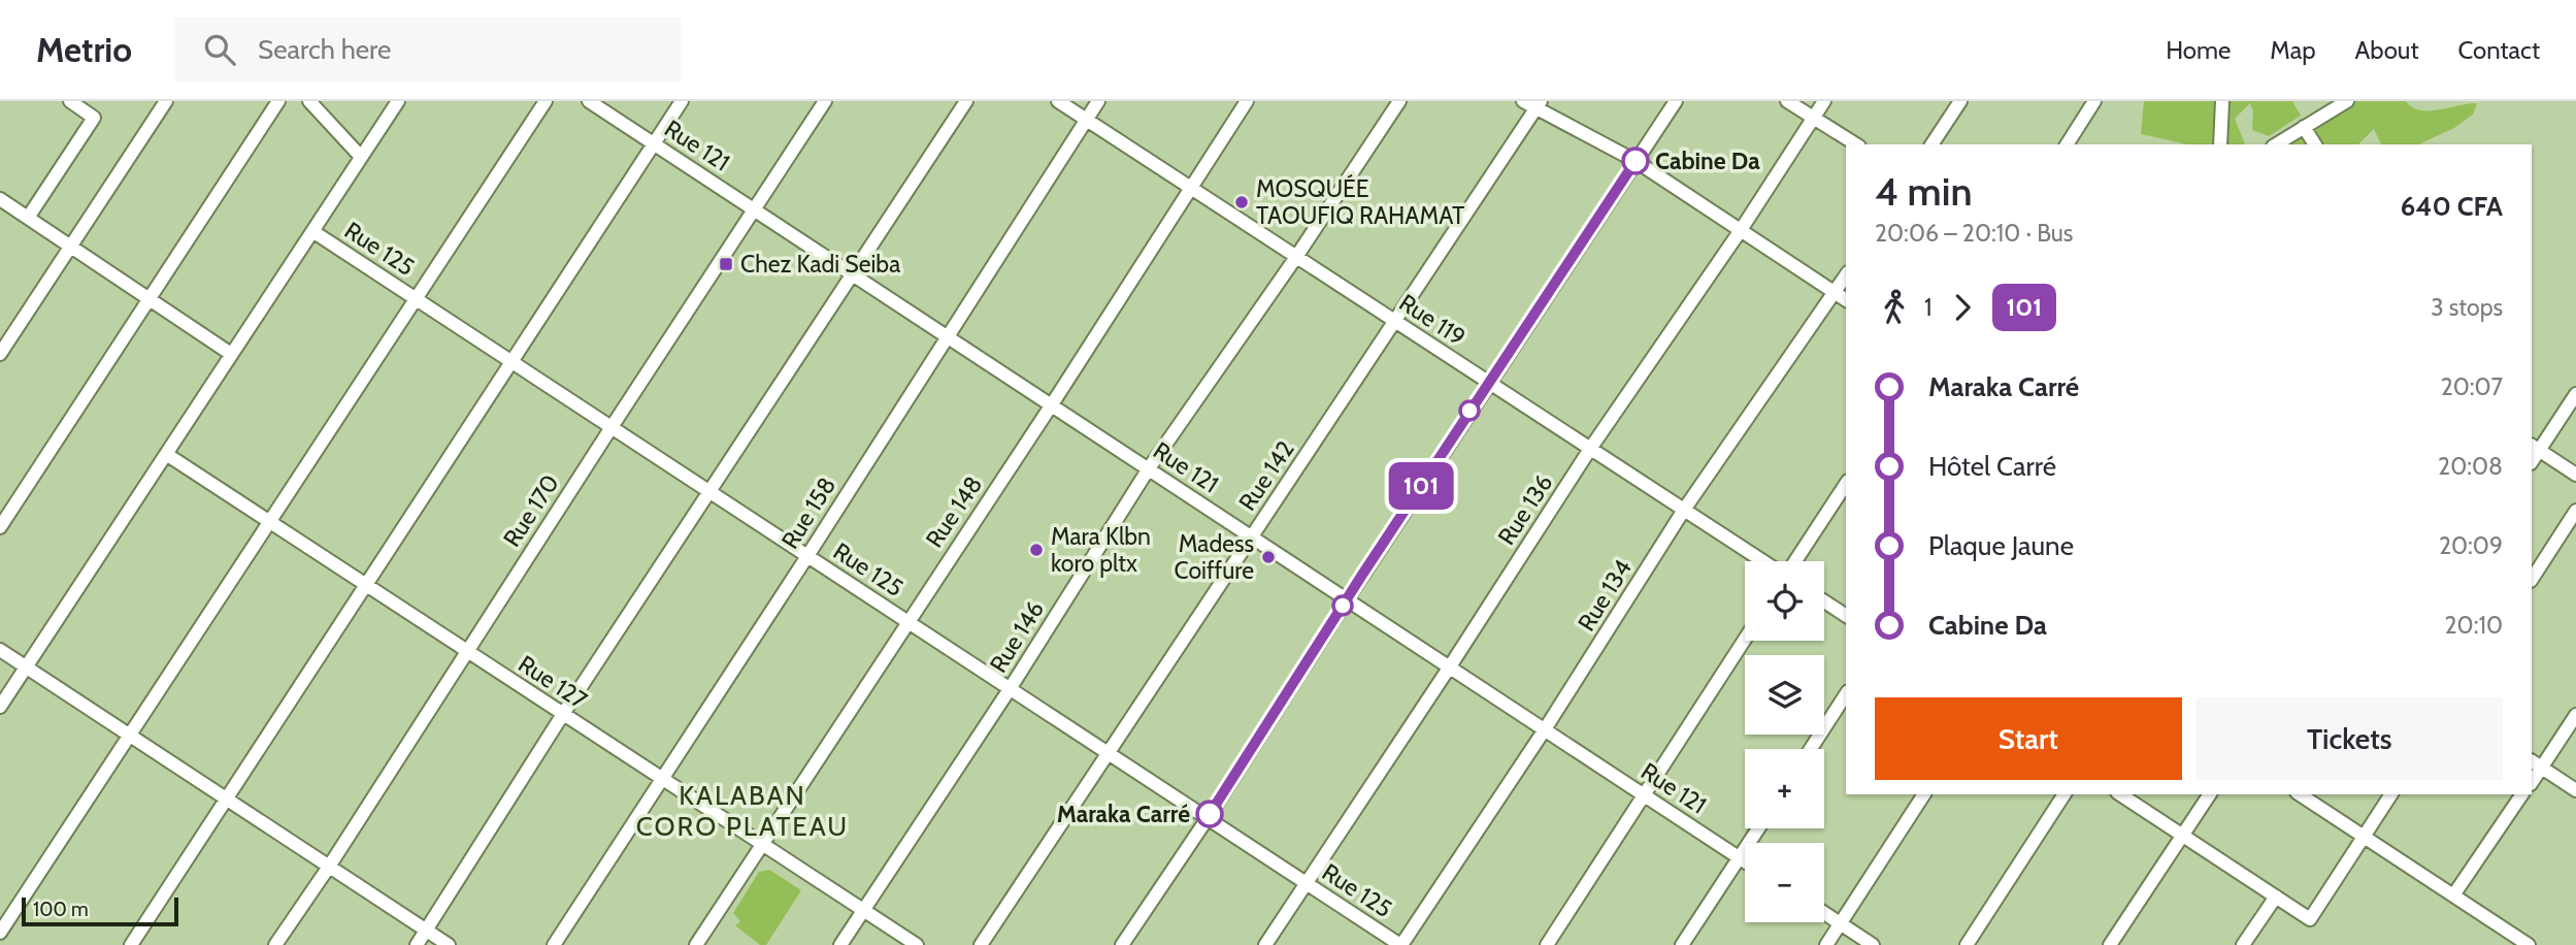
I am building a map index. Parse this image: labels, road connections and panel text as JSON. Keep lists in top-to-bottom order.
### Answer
{
  "streets": {
    "street": [
      "Rue 121",
      "Rue 125",
      "Rue 119",
      "Rue 142",
      "Rue 136",
      "Rue 170",
      "Rue 148",
      "Rue 158",
      "Rue 134",
      "Rue 146",
      "Rue 127"
    ]
  },
  "crossings": [
    ["Rue 121", "Rue 142"],
    ["Rue 121", "Rue 136"],
    ["Rue 121", "Rue 170"],
    ["Rue 121", "Rue 148"],
    ["Rue 121", "Rue 158"],
    ["Rue 121", "Rue 134"],
    ["Rue 121", "Rue 146"],
    ["Rue 125", "Rue 142"],
    ["Rue 125", "Rue 136"],
    ["Rue 125", "Rue 170"],
    ["Rue 125", "Rue 148"],
    ["Rue 125", "Rue 158"],
    ["Rue 125", "Rue 134"],
    ["Rue 125", "Rue 146"],
    ["Rue 119", "Rue 142"],
    ["Rue 119", "Rue 136"],
    ["Rue 119", "Rue 148"],
    ["Rue 119", "Rue 158"],
    ["Rue 119", "Rue 134"],
    ["Rue 119", "Rue 146"],
    ["Rue 170", "Rue 127"],
    ["Rue 148", "Rue 127"],
    ["Rue 158", "Rue 127"],
    ["Rue 146", "Rue 127"]
  ],
  "districts": ["KALABAN CORO PLATEAU"],
  "places": {
    "other": [
      "Cabine Da",
      "MOSQUÉE TAOUFIQ RAHAMAT",
      "Mara Klbn koro pltx",
      "Madess Coiffure",
      "Maraka Carré"
    ],
    "transit": ["Chez Kadi Seiba"]
  },
  "lines": ["bus line 101"],
  "scale_bar": "100 m",
  "page": {
    "header": "Metrio",
    "search": "Search here",
    "nav": [
      "Home",
      "Map",
      "About",
      "Contact"
    ],
    "on_map": "101",
    "heading": ["4 min", "20:06 – 20:10 · Bus", "640 CFA"],
    "legs": ["1", "101", "3 stops"],
    "list": [
      {
        "name": "Maraka Carré",
        "value": "20:07"
      },
      {
        "name": "Hôtel Carré",
        "value": "20:08"
      },
      {
        "name": "Plaque Jaune",
        "value": "20:09"
      },
      {
        "name": "Cabine Da",
        "value": "20:10"
      }
    ],
    "map_buttons": ["+", "−"],
    "buttons": ["Start", "Tickets"],
    "scale": "100 m"
  }
}
